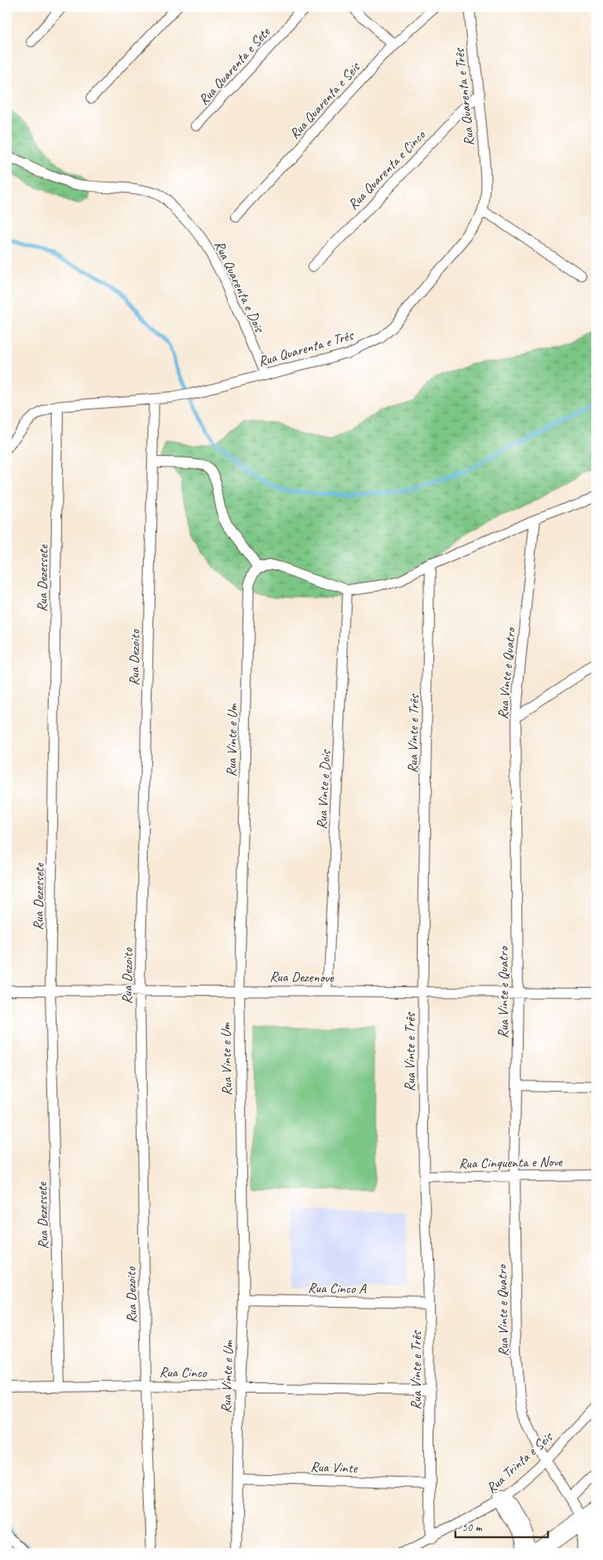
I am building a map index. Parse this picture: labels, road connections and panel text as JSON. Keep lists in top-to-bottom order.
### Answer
{
  "streets": {
    "street": [
      "Rua Quarenta e Sete",
      "Rua Quarenta e Três",
      "Rua Quarenta e Seis",
      "Rua Quarenta e Cinco",
      "Rua Quarenta e Dois",
      "Rua Dezessete",
      "Rua Dezoito",
      "Rua Vinte e Quatro",
      "Rua Vinte e Três",
      "Rua Vinte e Um",
      "Rua Vinte e Dois",
      "Rua Dezenove",
      "Rua Cinquenta e Nove",
      "Rua Cinco A",
      "Rua Cinco",
      "Rua Trinta e Seis",
      "Rua Vinte"
    ]
  },
  "crossings": [
    ["Rua Quarenta e Três", "Rua Quarenta e Cinco"],
    ["Rua Quarenta e Três", "Rua Quarenta e Dois"],
    ["Rua Quarenta e Três", "Rua Dezessete"],
    ["Rua Quarenta e Três", "Rua Dezoito"],
    ["Rua Dezessete", "Rua Dezenove"],
    ["Rua Dezessete", "Rua Cinco"],
    ["Rua Dezoito", "Rua Dezenove"],
    ["Rua Dezoito", "Rua Cinco"],
    ["Rua Vinte e Quatro", "Rua Dezenove"],
    ["Rua Vinte e Quatro", "Rua Cinquenta e Nove"],
    ["Rua Vinte e Quatro", "Rua Trinta e Seis"],
    ["Rua Vinte e Três", "Rua Dezenove"],
    ["Rua Vinte e Três", "Rua Cinquenta e Nove"],
    ["Rua Vinte e Três", "Rua Cinco A"],
    ["Rua Vinte e Três", "Rua Cinco"],
    ["Rua Vinte e Três", "Rua Trinta e Seis"],
    ["Rua Vinte e Três", "Rua Vinte"],
    ["Rua Vinte e Um", "Rua Dezenove"],
    ["Rua Vinte e Um", "Rua Cinco A"],
    ["Rua Vinte e Um", "Rua Cinco"],
    ["Rua Vinte e Um", "Rua Vinte"],
    ["Rua Vinte e Dois", "Rua Dezenove"]
  ],
  "scale_bar": "50 m"
}
